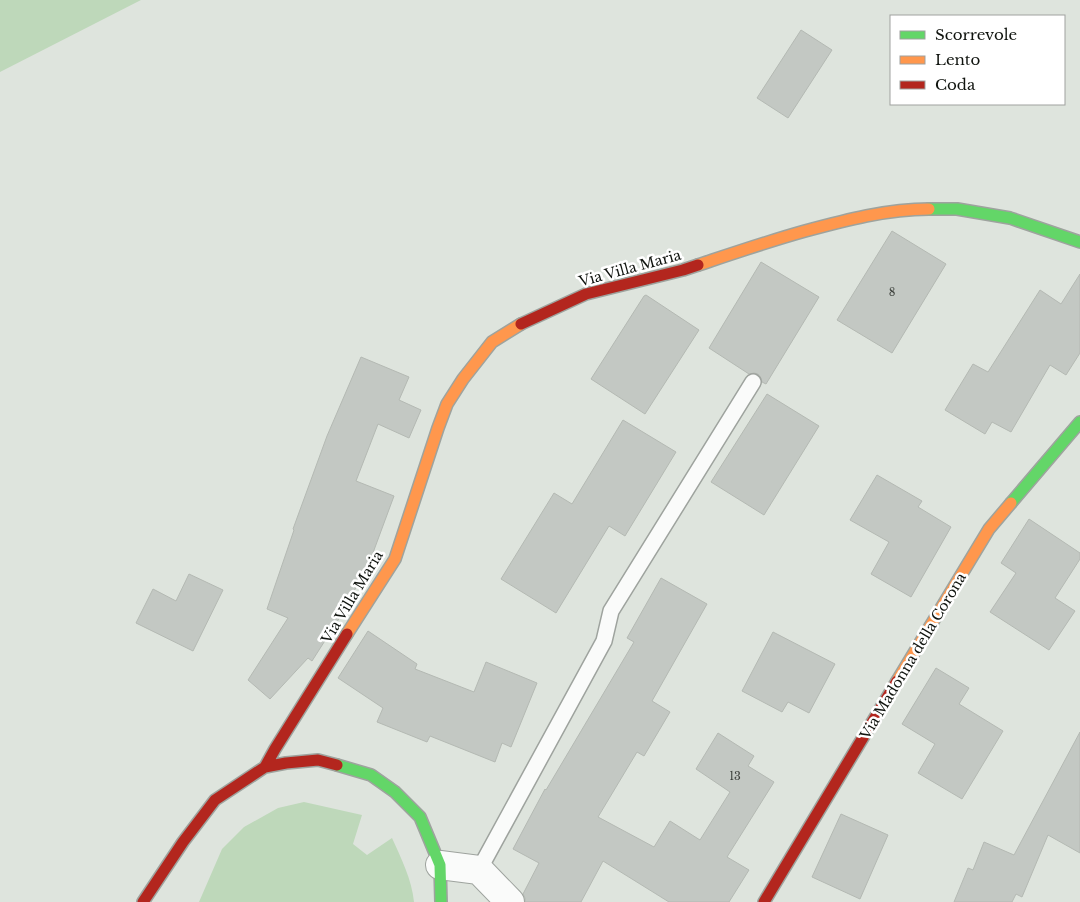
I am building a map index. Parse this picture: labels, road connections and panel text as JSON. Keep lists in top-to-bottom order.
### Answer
{
  "streets": {
    "street": ["Via Villa Maria", "Via Madonna della Corona"]
  },
  "house_numbers": ["8", "13"],
  "legend": ["Scorrevole", "Lento", "Coda"]
}
